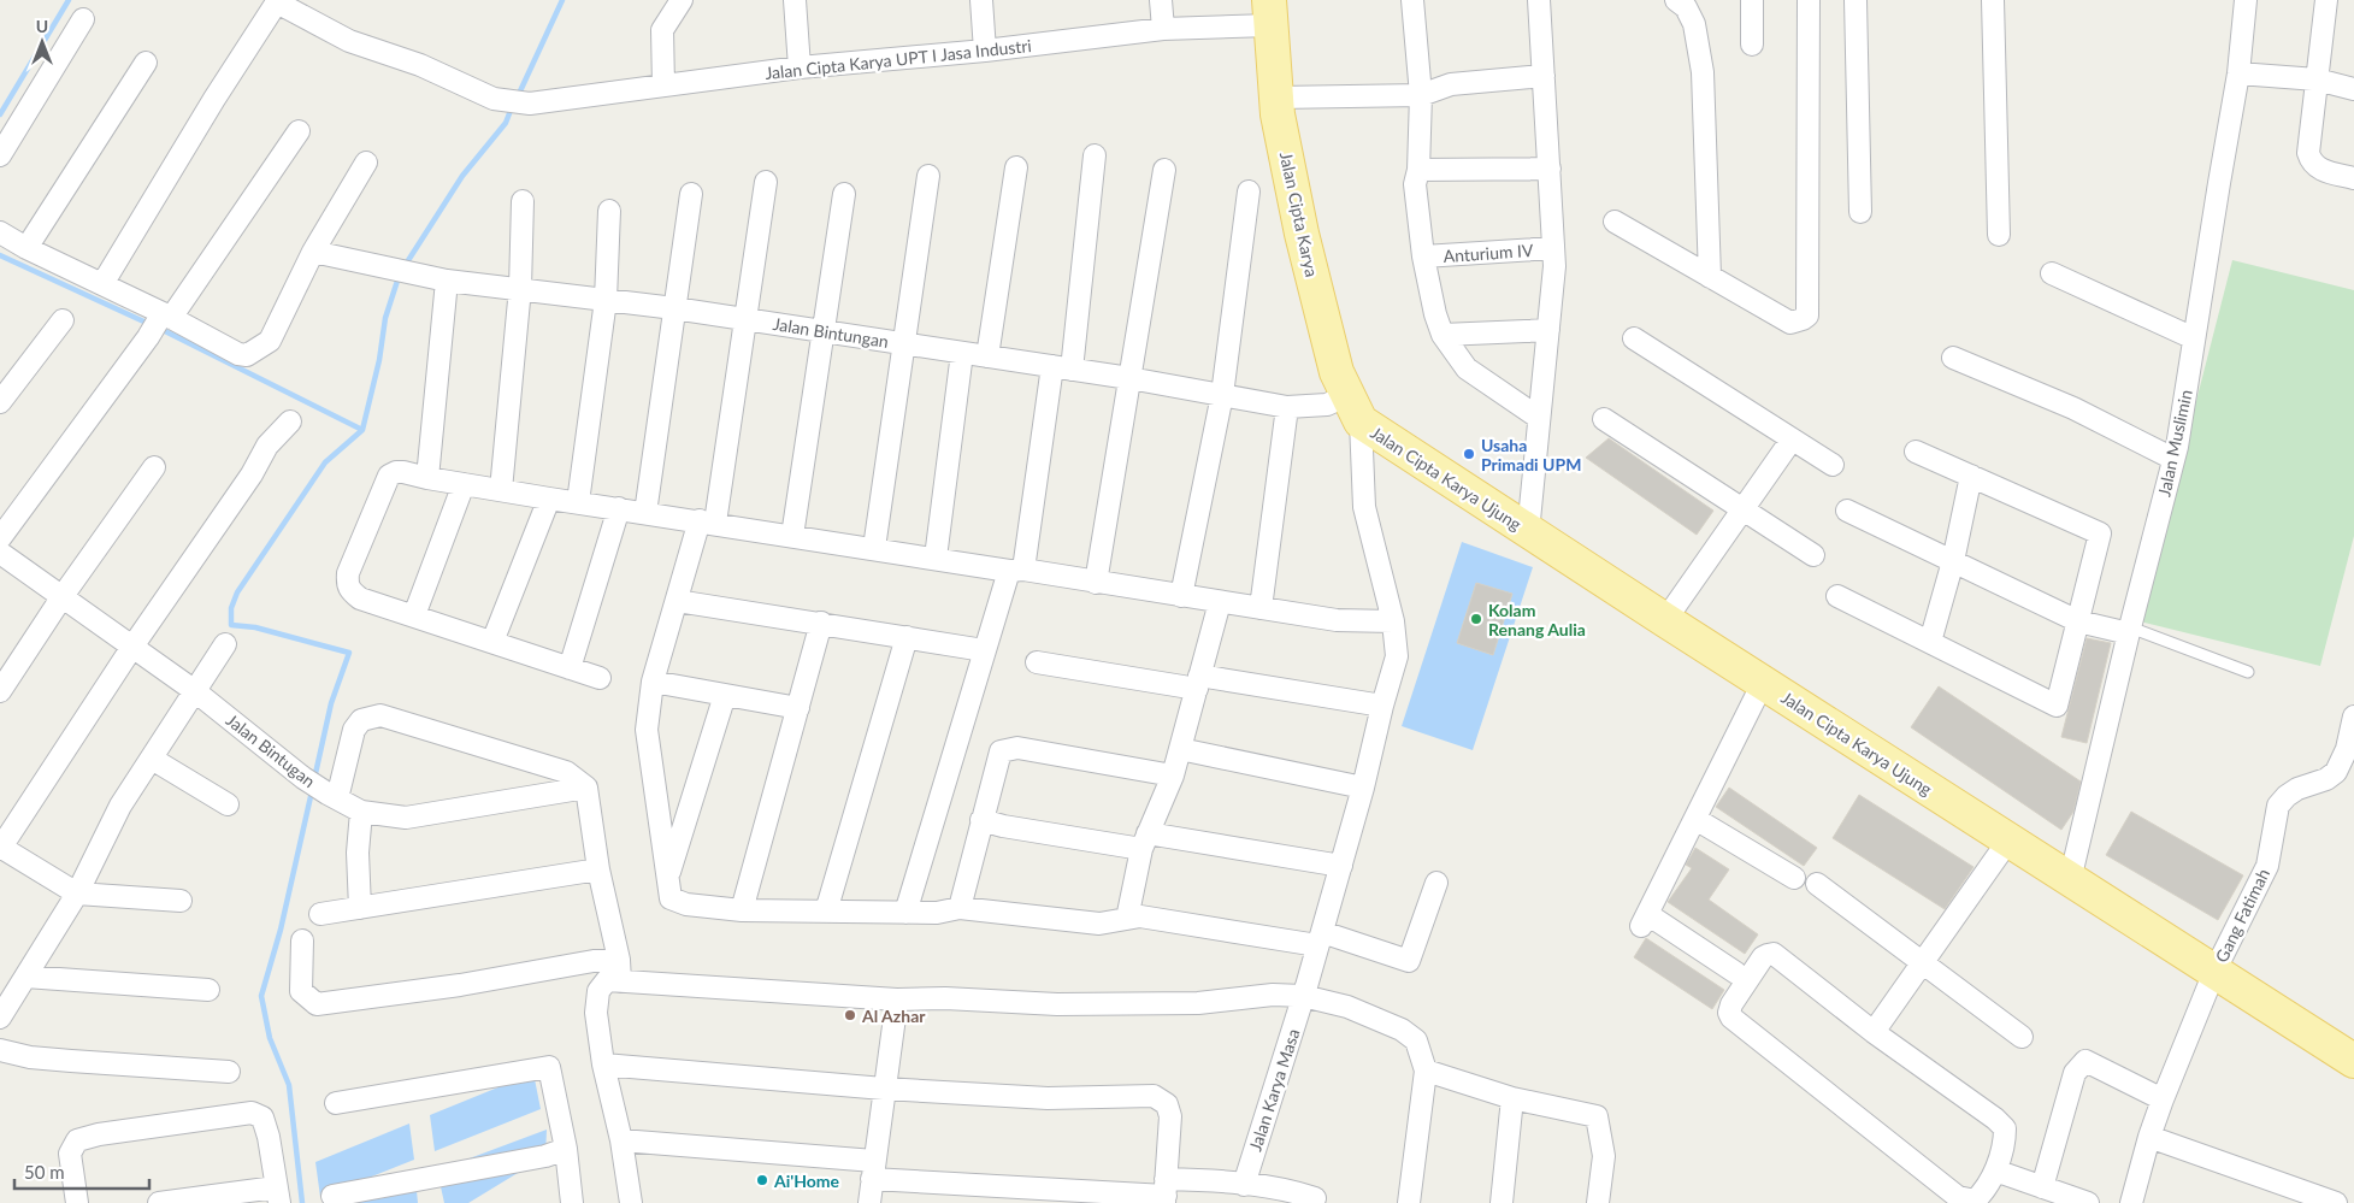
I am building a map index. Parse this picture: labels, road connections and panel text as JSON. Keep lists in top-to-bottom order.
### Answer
{
  "streets": {
    "main road": ["Jalan Cipta Karya", "Jalan Cipta Karya Ujung"],
    "street": [
      "Jalan Cipta Karya UPT I Jasa Industri",
      "Anturium IV",
      "Jalan Bintungan",
      "Jalan Muslimin",
      "Jalan Bintugan",
      "Gang Fatimah",
      "Jalan Karya Masa"
    ]
  },
  "crossings": [
    ["Jalan Cipta Karya UPT I Jasa Industri", "Jalan Cipta Karya"],
    ["Jalan Cipta Karya", "Jalan Bintungan"],
    ["Jalan Cipta Karya", "Jalan Cipta Karya Ujung"],
    ["Jalan Cipta Karya", "Jalan Karya Masa"],
    ["Jalan Bintungan", "Jalan Cipta Karya Ujung"],
    ["Jalan Bintungan", "Jalan Karya Masa"],
    ["Jalan Muslimin", "Jalan Cipta Karya Ujung"],
    ["Jalan Cipta Karya Ujung", "Gang Fatimah"],
    ["Jalan Cipta Karya Ujung", "Jalan Karya Masa"]
  ],
  "places": [
    "Usaha Primadi UPM",
    "Kolam Renang Aulia",
    "Al Azhar",
    "Ai'Home"
  ],
  "scale_bar": "50 m",
  "north": "top"
}
